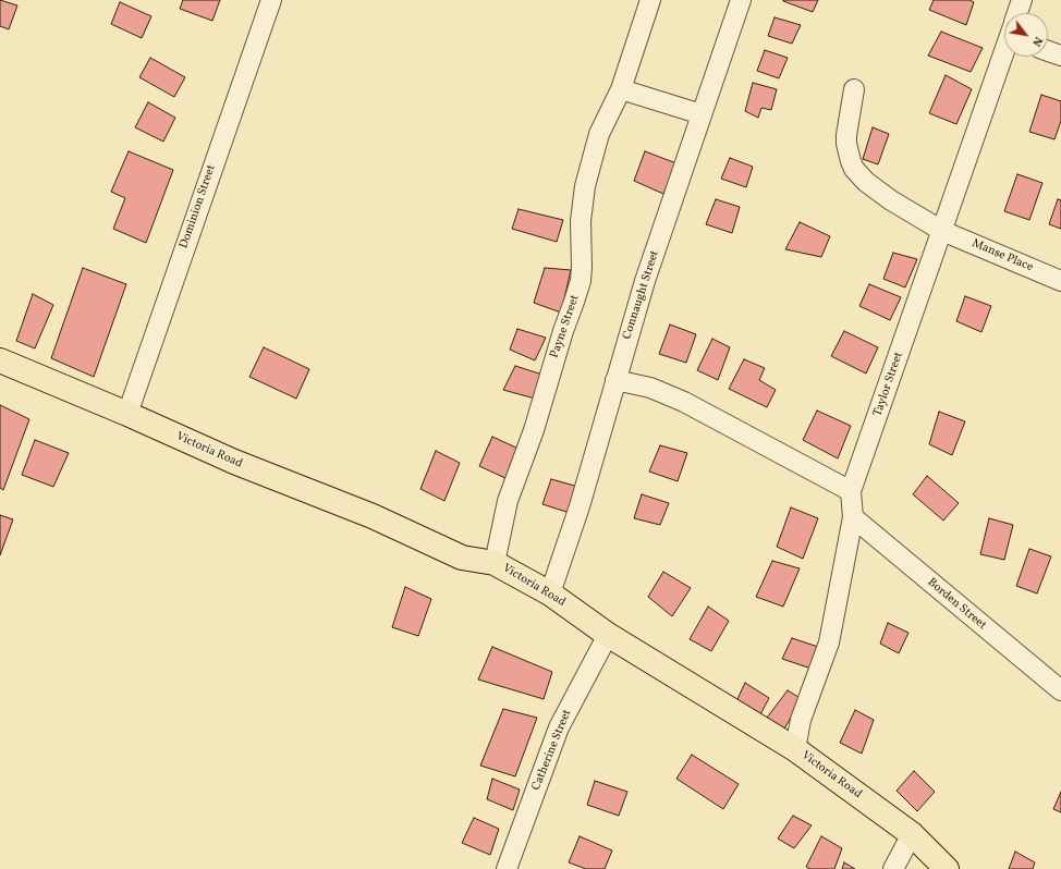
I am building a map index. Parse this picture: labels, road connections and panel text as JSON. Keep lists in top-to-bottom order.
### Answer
{
  "streets": {
    "main road": ["Victoria Road"],
    "street": [
      "Dominion Street",
      "Manse Place",
      "Connaught Street",
      "Payne Street",
      "Taylor Street",
      "Borden Street",
      "Catherine Street"
    ]
  },
  "crossings": [
    ["Dominion Street", "Victoria Road"],
    ["Manse Place", "Taylor Street"],
    ["Connaught Street", "Victoria Road"],
    ["Payne Street", "Victoria Road"],
    ["Taylor Street", "Victoria Road"],
    ["Taylor Street", "Borden Street"],
    ["Victoria Road", "Catherine Street"]
  ],
  "north": "bottom right"
}
